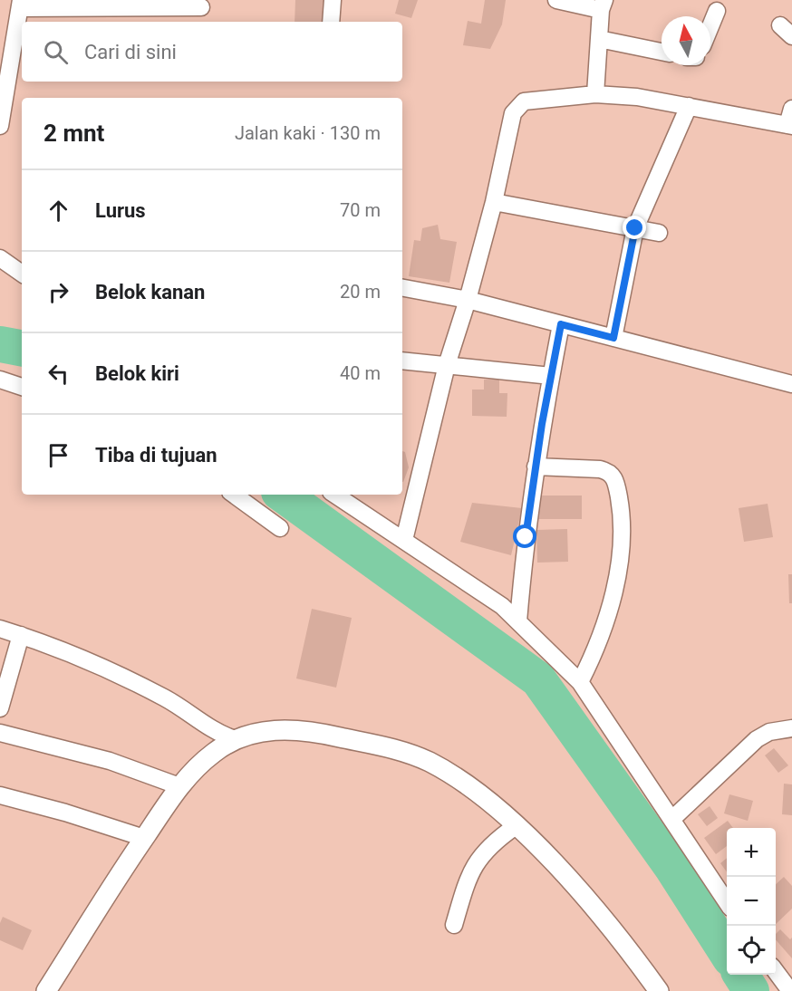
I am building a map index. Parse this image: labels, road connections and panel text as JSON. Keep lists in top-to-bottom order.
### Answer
{
  "north": "top",
  "page": {
    "search": "Cari di sini",
    "heading": ["2 mnt", "Jalan kaki · 130 m"],
    "list": [
      ["Lurus", "70 m"],
      ["Belok kanan", "20 m"],
      ["Belok kiri", "40 m"],
      "Tiba di tujuan"
    ],
    "map_buttons": ["+", "−"]
  }
}
